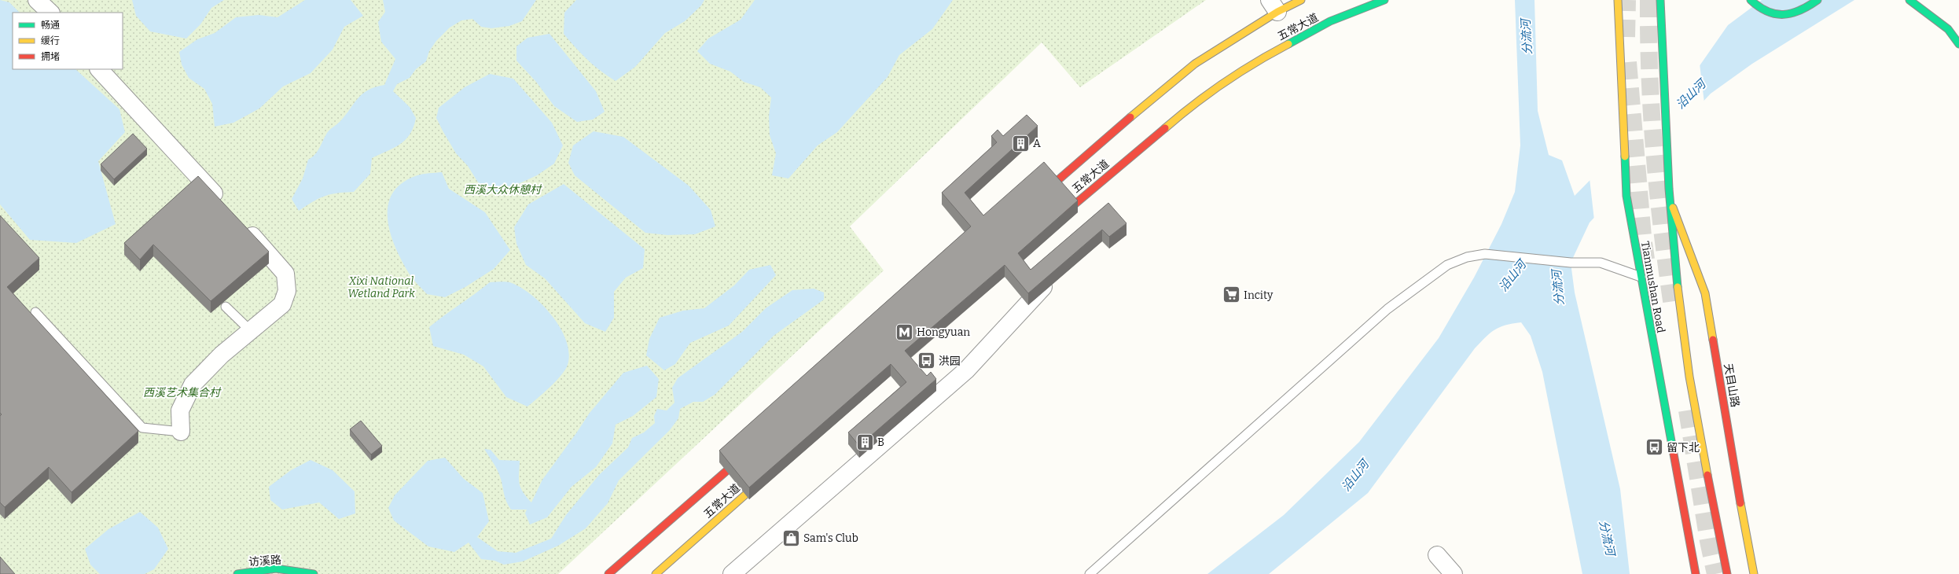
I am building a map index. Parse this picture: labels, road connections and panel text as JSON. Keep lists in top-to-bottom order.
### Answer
{
  "streets": {
    "main road": [
      "五常大道",
      "Tianmushan Road",
      "天目山路",
      "访溪路"
    ]
  },
  "crossings": [
    ["Tianmushan Road", "天目山路"]
  ],
  "water": ["分流河", "沿山河"],
  "parks": ["西溪大众休憩村", "Xixi National Wetland Park", "西溪艺术集合村"],
  "places": {
    "building": ["A", "B"],
    "supermarket": ["Incity"],
    "metro station": ["Hongyuan"],
    "bus stop": ["洪园", "留下北"],
    "shop": ["Sam's Club"]
  },
  "legend": ["畅通", "缓行", "拥堵"]
}
